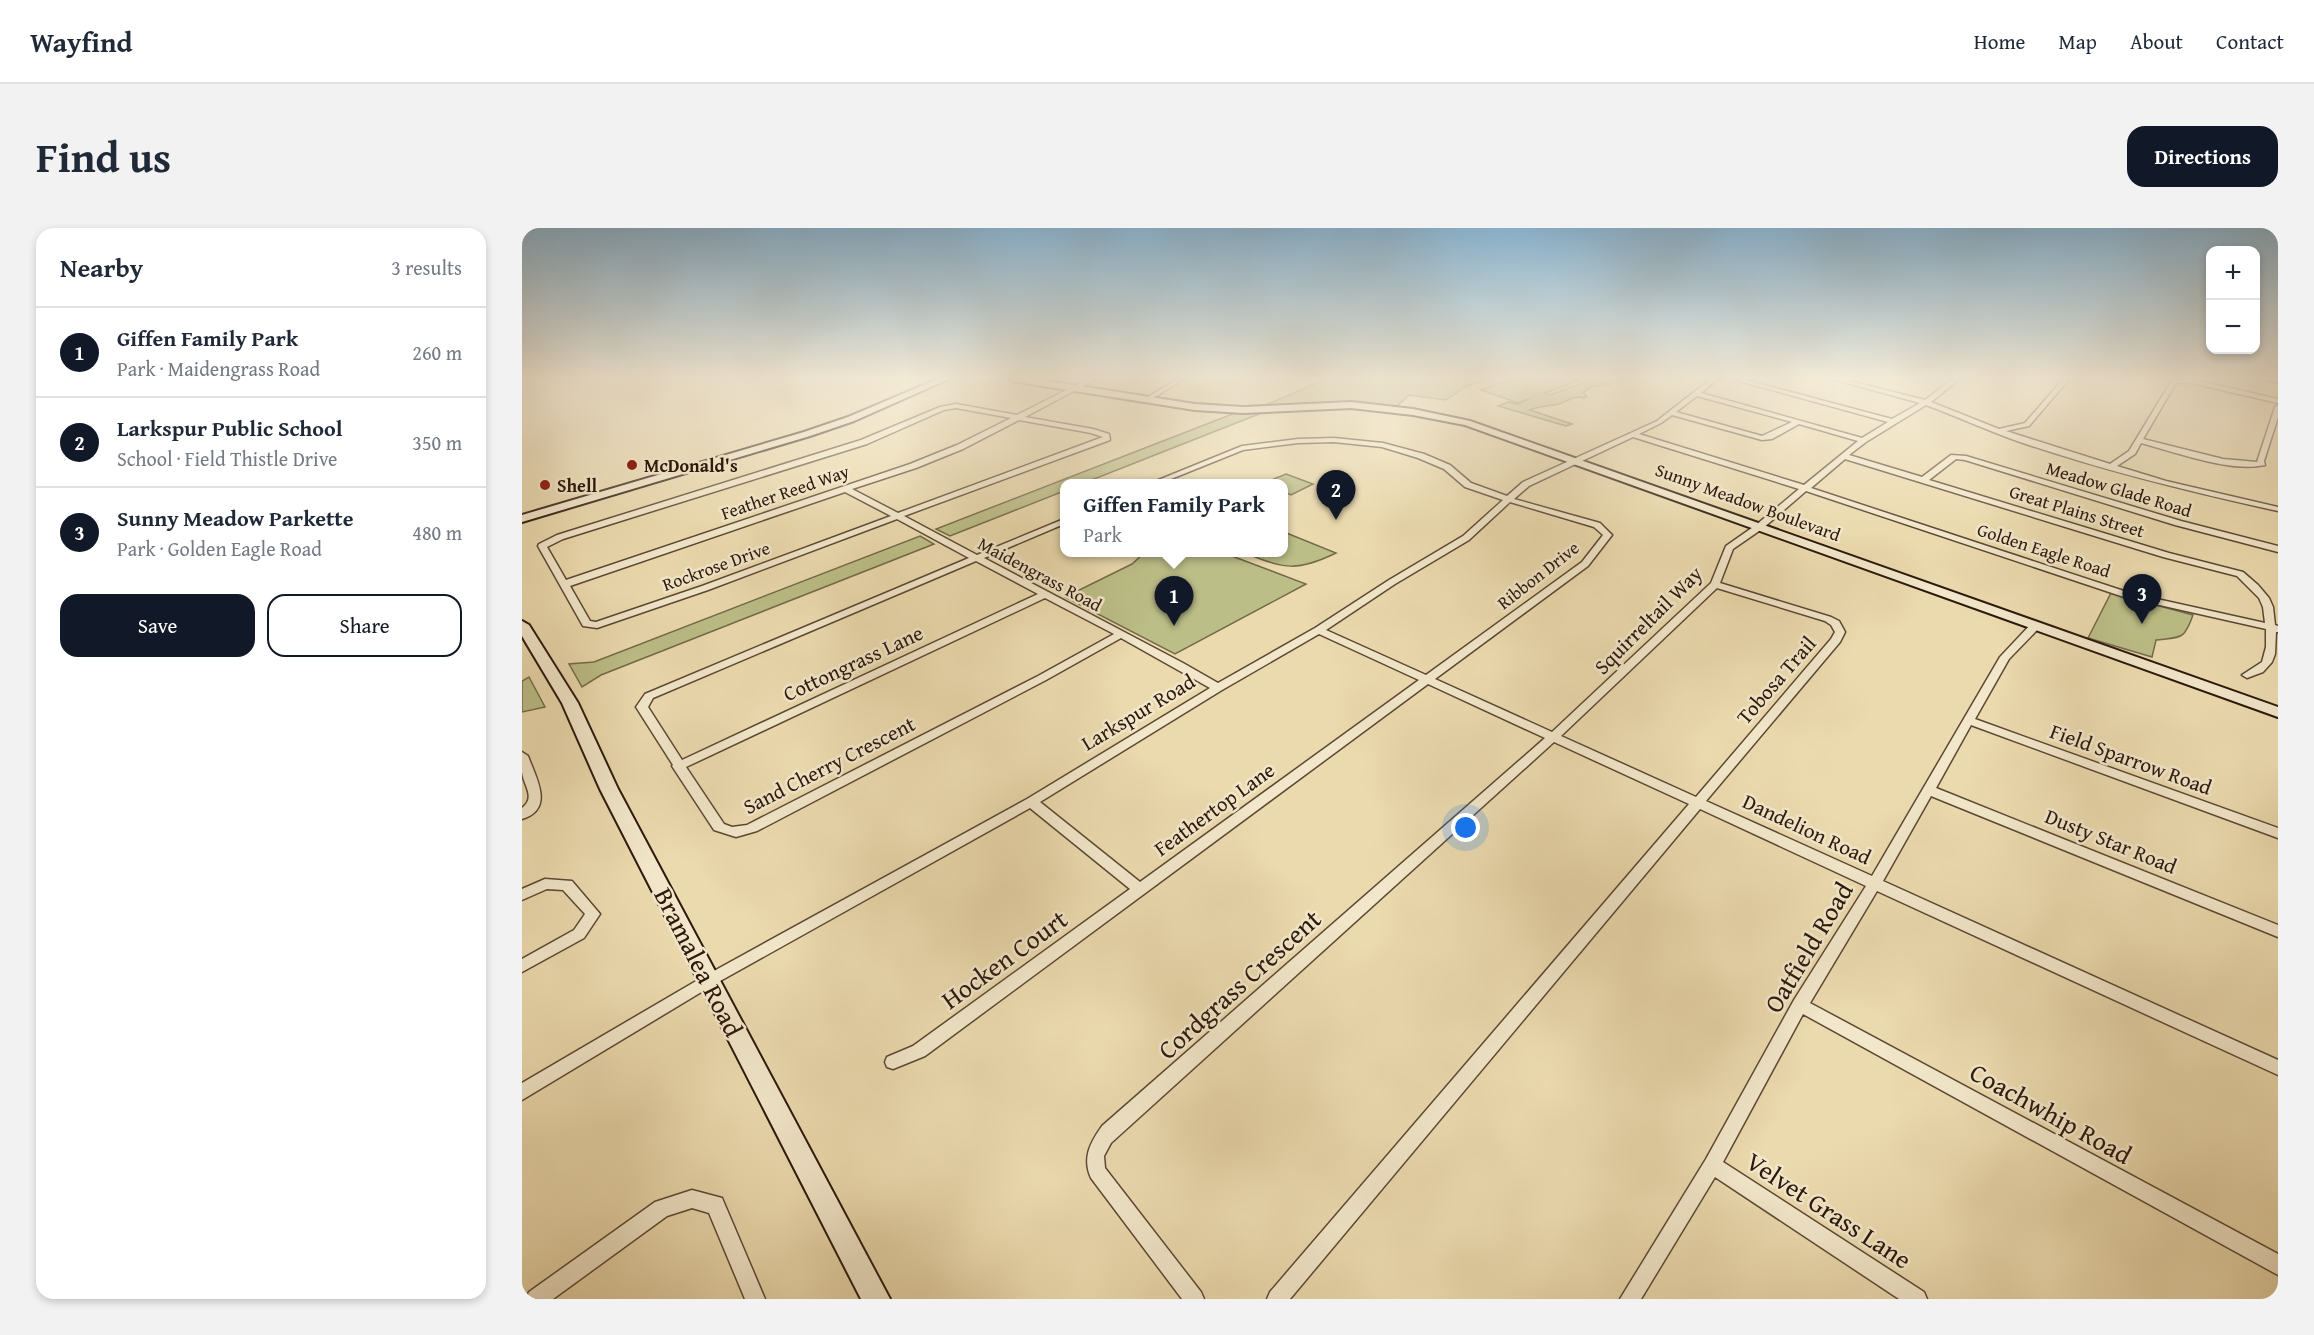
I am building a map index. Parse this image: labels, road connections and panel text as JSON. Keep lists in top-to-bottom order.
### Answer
{
  "streets": {
    "main road": ["Sunny Meadow Boulevard", "Bramalea Road"],
    "street": [
      "Meadow Glade Road",
      "Feather Reed Way",
      "Great Plains Street",
      "Golden Eagle Road",
      "Rockrose Drive",
      "Maidengrass Road",
      "Ribbon Drive",
      "Squirreltail Way",
      "Cottongrass Lane",
      "Tobosa Trail",
      "Larkspur Road",
      "Field Sparrow Road",
      "Sand Cherry Crescent",
      "Feathertop Lane",
      "Dandelion Road",
      "Dusty Star Road",
      "Oatfield Road",
      "Hocken Court",
      "Cordgrass Crescent",
      "Coachwhip Road",
      "Velvet Grass Lane"
    ]
  },
  "crossings": [
    ["Meadow Glade Road", "Great Plains Street"],
    ["Feather Reed Way", "Rockrose Drive"],
    ["Feather Reed Way", "Maidengrass Road"],
    ["Sunny Meadow Boulevard", "Squirreltail Way"],
    ["Sunny Meadow Boulevard", "Larkspur Road"],
    ["Sunny Meadow Boulevard", "Oatfield Road"],
    ["Great Plains Street", "Golden Eagle Road"],
    ["Great Plains Street", "Squirreltail Way"],
    ["Golden Eagle Road", "Squirreltail Way"],
    ["Golden Eagle Road", "Larkspur Road"],
    ["Rockrose Drive", "Maidengrass Road"],
    ["Maidengrass Road", "Cottongrass Lane"],
    ["Maidengrass Road", "Larkspur Road"],
    ["Maidengrass Road", "Sand Cherry Crescent"],
    ["Ribbon Drive", "Larkspur Road"],
    ["Ribbon Drive", "Feathertop Lane"],
    ["Ribbon Drive", "Dandelion Road"],
    ["Squirreltail Way", "Tobosa Trail"],
    ["Squirreltail Way", "Dandelion Road"],
    ["Squirreltail Way", "Cordgrass Crescent"],
    ["Cottongrass Lane", "Sand Cherry Crescent"],
    ["Tobosa Trail", "Dandelion Road"],
    ["Larkspur Road", "Dandelion Road"],
    ["Larkspur Road", "Bramalea Road"],
    ["Field Sparrow Road", "Oatfield Road"],
    ["Feathertop Lane", "Dandelion Road"],
    ["Feathertop Lane", "Hocken Court"],
    ["Dandelion Road", "Oatfield Road"],
    ["Dandelion Road", "Cordgrass Crescent"],
    ["Dusty Star Road", "Oatfield Road"],
    ["Oatfield Road", "Coachwhip Road"],
    ["Oatfield Road", "Velvet Grass Lane"]
  ],
  "places": ["McDonald's", "Shell"],
  "page": {
    "header": "Wayfind",
    "nav": [
      "Home",
      "Map",
      "About",
      "Contact"
    ],
    "title": "Find us",
    "buttons": [
      "Directions",
      ["Save", "Share"]
    ],
    "heading": ["Nearby", "3 results"],
    "map_buttons": ["+", "−"],
    "list": [
      {
        "mark": "1",
        "name": "Giffen Family Park",
        "note": "Park · Maidengrass Road",
        "value": "260 m"
      },
      {
        "mark": "2",
        "name": "Larkspur Public School",
        "note": "School · Field Thistle Drive",
        "value": "350 m"
      },
      {
        "mark": "3",
        "name": "Sunny Meadow Parkette",
        "note": "Park · Golden Eagle Road",
        "value": "480 m"
      }
    ],
    "pins": ["2", "3", "1"],
    "popup": ["Giffen Family Park", "Park"]
  }
}
